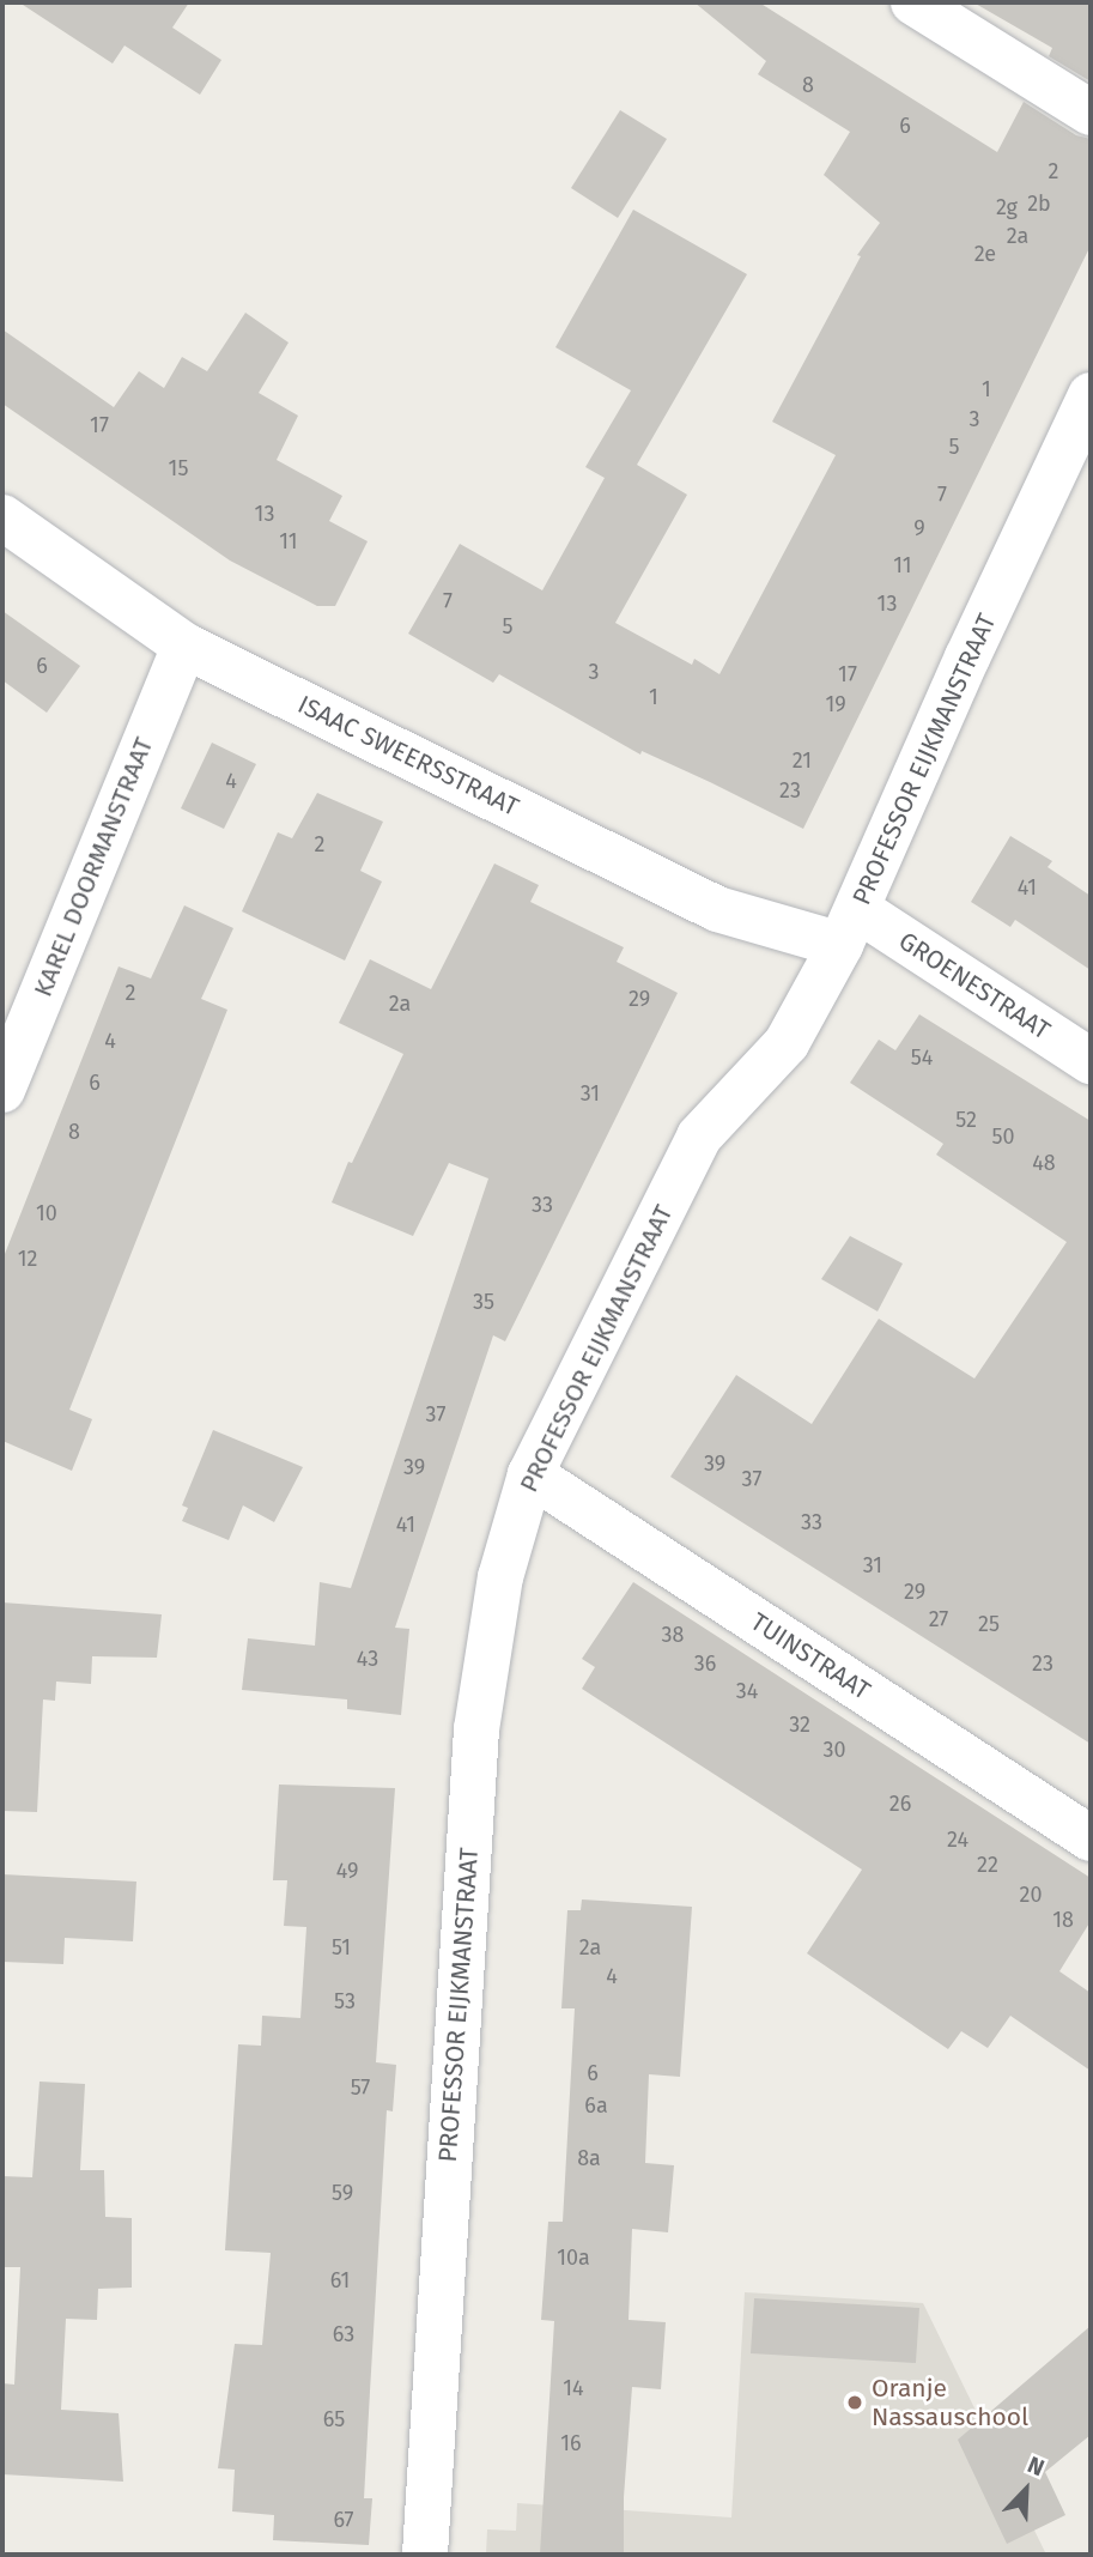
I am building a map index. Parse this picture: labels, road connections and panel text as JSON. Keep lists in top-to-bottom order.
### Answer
{
  "streets": {
    "street": [
      "ISAAC SWEERSSTRAAT",
      "PROFESSOR EIJKMANSTRAAT",
      "KAREL DOORMANSTRAAT",
      "GROENESTRAAT",
      "TUINSTRAAT"
    ]
  },
  "crossings": [
    ["ISAAC SWEERSSTRAAT", "PROFESSOR EIJKMANSTRAAT"],
    ["ISAAC SWEERSSTRAAT", "KAREL DOORMANSTRAAT"],
    ["ISAAC SWEERSSTRAAT", "GROENESTRAAT"],
    ["PROFESSOR EIJKMANSTRAAT", "GROENESTRAAT"],
    ["PROFESSOR EIJKMANSTRAAT", "TUINSTRAAT"]
  ],
  "places": ["Oranje Nassauschool"],
  "house_numbers": [
    "8",
    "6",
    "2",
    "2b",
    "2g",
    "2a",
    "2e",
    "1",
    "3",
    "17",
    "5",
    "15",
    "7",
    "13",
    "9",
    "11",
    "11",
    "7",
    "13",
    "5",
    "6",
    "3",
    "17",
    "1",
    "19",
    "21",
    "4",
    "23",
    "2",
    "41",
    "2",
    "29",
    "2a",
    "4",
    "54",
    "6",
    "31",
    "52",
    "8",
    "50",
    "48",
    "33",
    "10",
    "12",
    "35",
    "37",
    "39",
    "39",
    "37",
    "33",
    "41",
    "31",
    "29",
    "27",
    "25",
    "38",
    "43",
    "36",
    "23",
    "34",
    "32",
    "30",
    "26",
    "24",
    "22",
    "49",
    "20",
    "18",
    "51",
    "2a",
    "4",
    "53",
    "6",
    "57",
    "6a",
    "8a",
    "59",
    "10a",
    "61",
    "63",
    "14",
    "65",
    "16",
    "67"
  ],
  "north": "top right"
}
